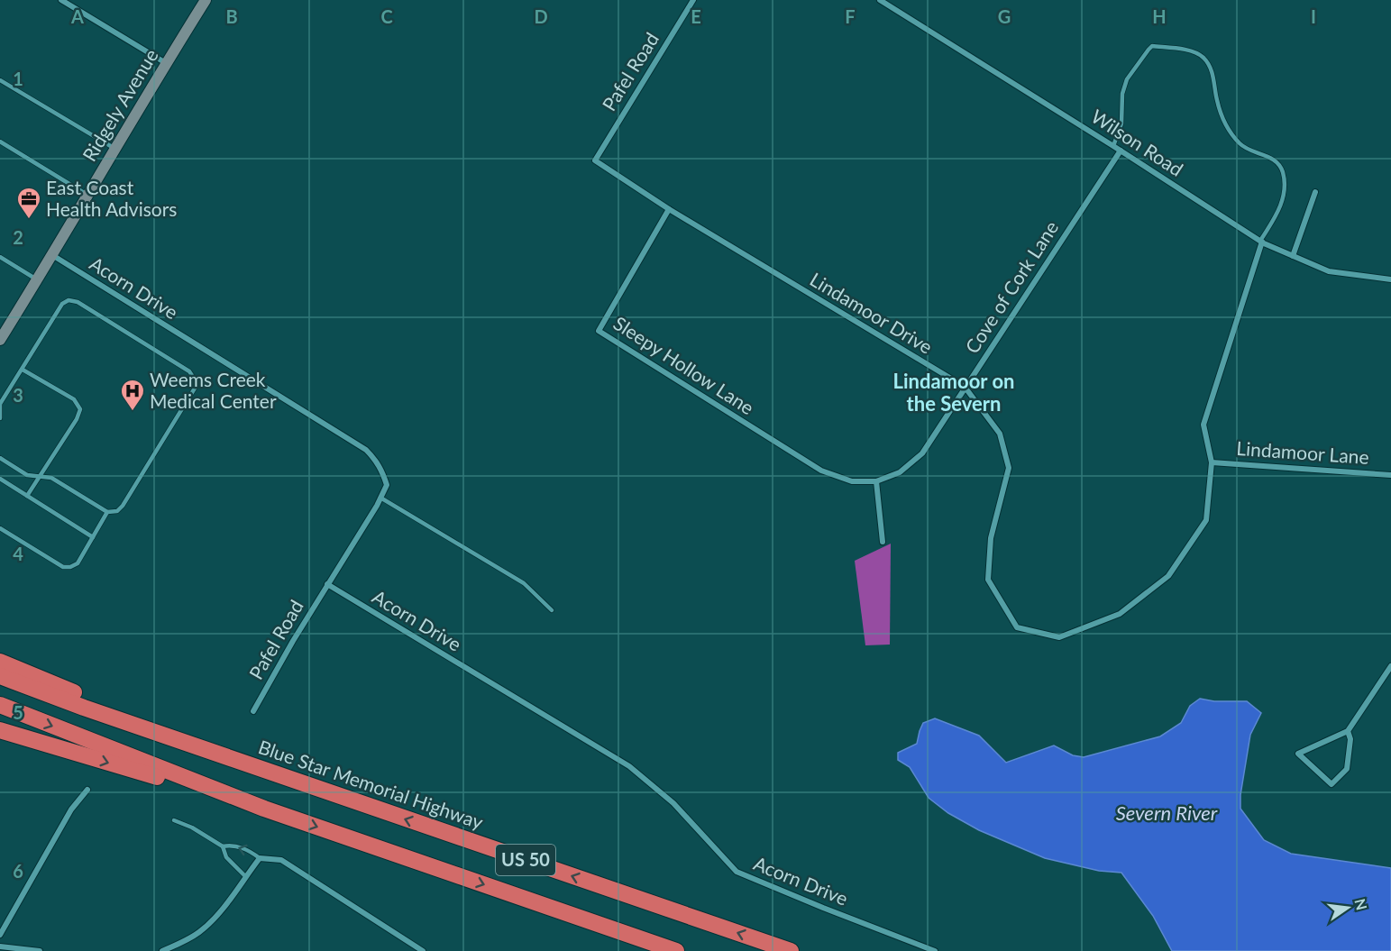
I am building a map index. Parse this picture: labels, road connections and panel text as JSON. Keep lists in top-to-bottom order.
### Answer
{
  "streets": {
    "highway": ["Blue Star Memorial Highway", "US 50"],
    "main road": ["Ridgely Avenue"],
    "street": [
      "Pafel Road",
      "Wilson Road",
      "Cove of Cork Lane",
      "Acorn Drive",
      "Lindamoor Drive",
      "Sleepy Hollow Lane",
      "Lindamoor Lane"
    ]
  },
  "crossings": [
    ["Pafel Road", "Acorn Drive"],
    ["Pafel Road", "Lindamoor Drive"],
    ["Ridgely Avenue", "Acorn Drive"],
    ["Wilson Road", "Cove of Cork Lane"],
    ["Wilson Road", "Lindamoor Drive"],
    ["Cove of Cork Lane", "Lindamoor Drive"],
    ["Cove of Cork Lane", "Sleepy Hollow Lane"],
    ["Lindamoor Drive", "Sleepy Hollow Lane"],
    ["Lindamoor Drive", "Lindamoor Lane"]
  ],
  "districts": ["Lindamoor on the Severn"],
  "water": ["Severn River"],
  "places": {
    "office": ["East Coast Health Advisors"],
    "hospital": ["Weems Creek Medical Center"]
  },
  "north": "right",
  "grid": {
    "columns": [
      "A",
      "B",
      "C",
      "D",
      "E",
      "F",
      "G",
      "H",
      "I"
    ],
    "rows": [
      "1",
      "2",
      "3",
      "4",
      "5",
      "6"
    ]
  }
}
